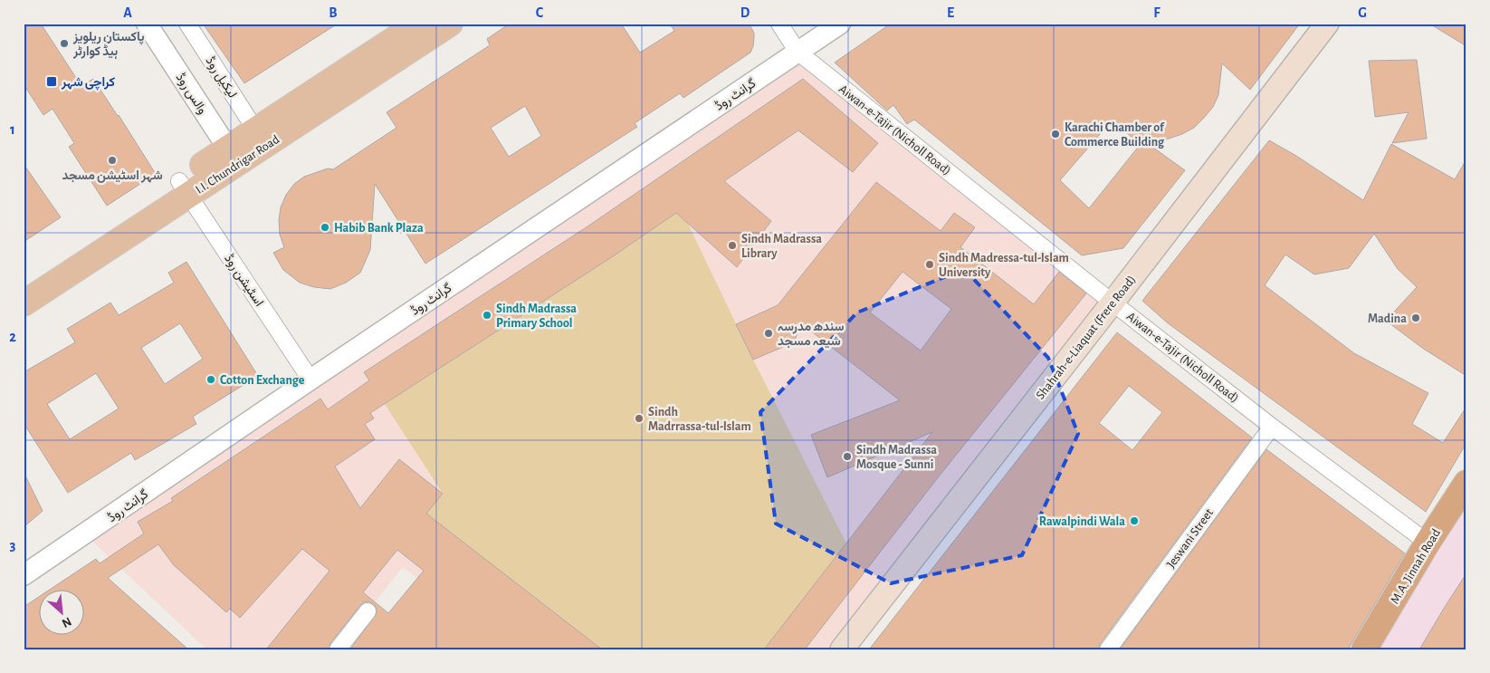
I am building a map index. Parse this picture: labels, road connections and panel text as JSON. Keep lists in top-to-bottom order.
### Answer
{
  "streets": {
    "highway": ["M.A. Jinnah Road"],
    "main road": ["I.I. Chundrigar Road", "Shahrah-e-Liaquat (Frere Road)"],
    "street": [
      "لیکیل روڈ",
      "والس روڈ",
      "گرانٹ روڈ",
      "Aiwan-e-Tajir (Nicholl Road)",
      "اسٹیشن روڈ",
      "Jeswani Street"
    ]
  },
  "crossings": [
    ["لیکیل روڈ", "I.I. Chundrigar Road"],
    ["والس روڈ", "I.I. Chundrigar Road"],
    ["گرانٹ روڈ", "Aiwan-e-Tajir (Nicholl Road)"],
    ["گرانٹ روڈ", "اسٹیشن روڈ"],
    ["Aiwan-e-Tajir (Nicholl Road)", "Shahrah-e-Liaquat (Frere Road)"],
    ["Aiwan-e-Tajir (Nicholl Road)", "Jeswani Street"],
    ["Aiwan-e-Tajir (Nicholl Road)", "M.A. Jinnah Road"],
    ["I.I. Chundrigar Road", "اسٹیشن روڈ"]
  ],
  "places": {
    "other": [
      "پاکستان ریلویز ہیڈ کوارٹر",
      "Karachi Chamber of Commerce Building",
      "شہر اسٹیشن مسجد",
      "Habib Bank Plaza",
      "Sindh Madrassa Library",
      "Sindh Madressa-tul-Islam University",
      "Sindh Madrassa Primary School",
      "Madina",
      "سندھ مدرسہ شیعہ مسجد",
      "Cotton Exchange",
      "Sindh Madrrassa-tul-Islam",
      "Sindh Madrassa Mosque - Sunni",
      "Rawalpindi Wala"
    ],
    "transit": ["کراچی شہر"]
  },
  "north": "bottom right",
  "grid": {
    "columns": [
      "A",
      "B",
      "C",
      "D",
      "E",
      "F",
      "G"
    ],
    "rows": ["1", "2", "3"]
  }
}
